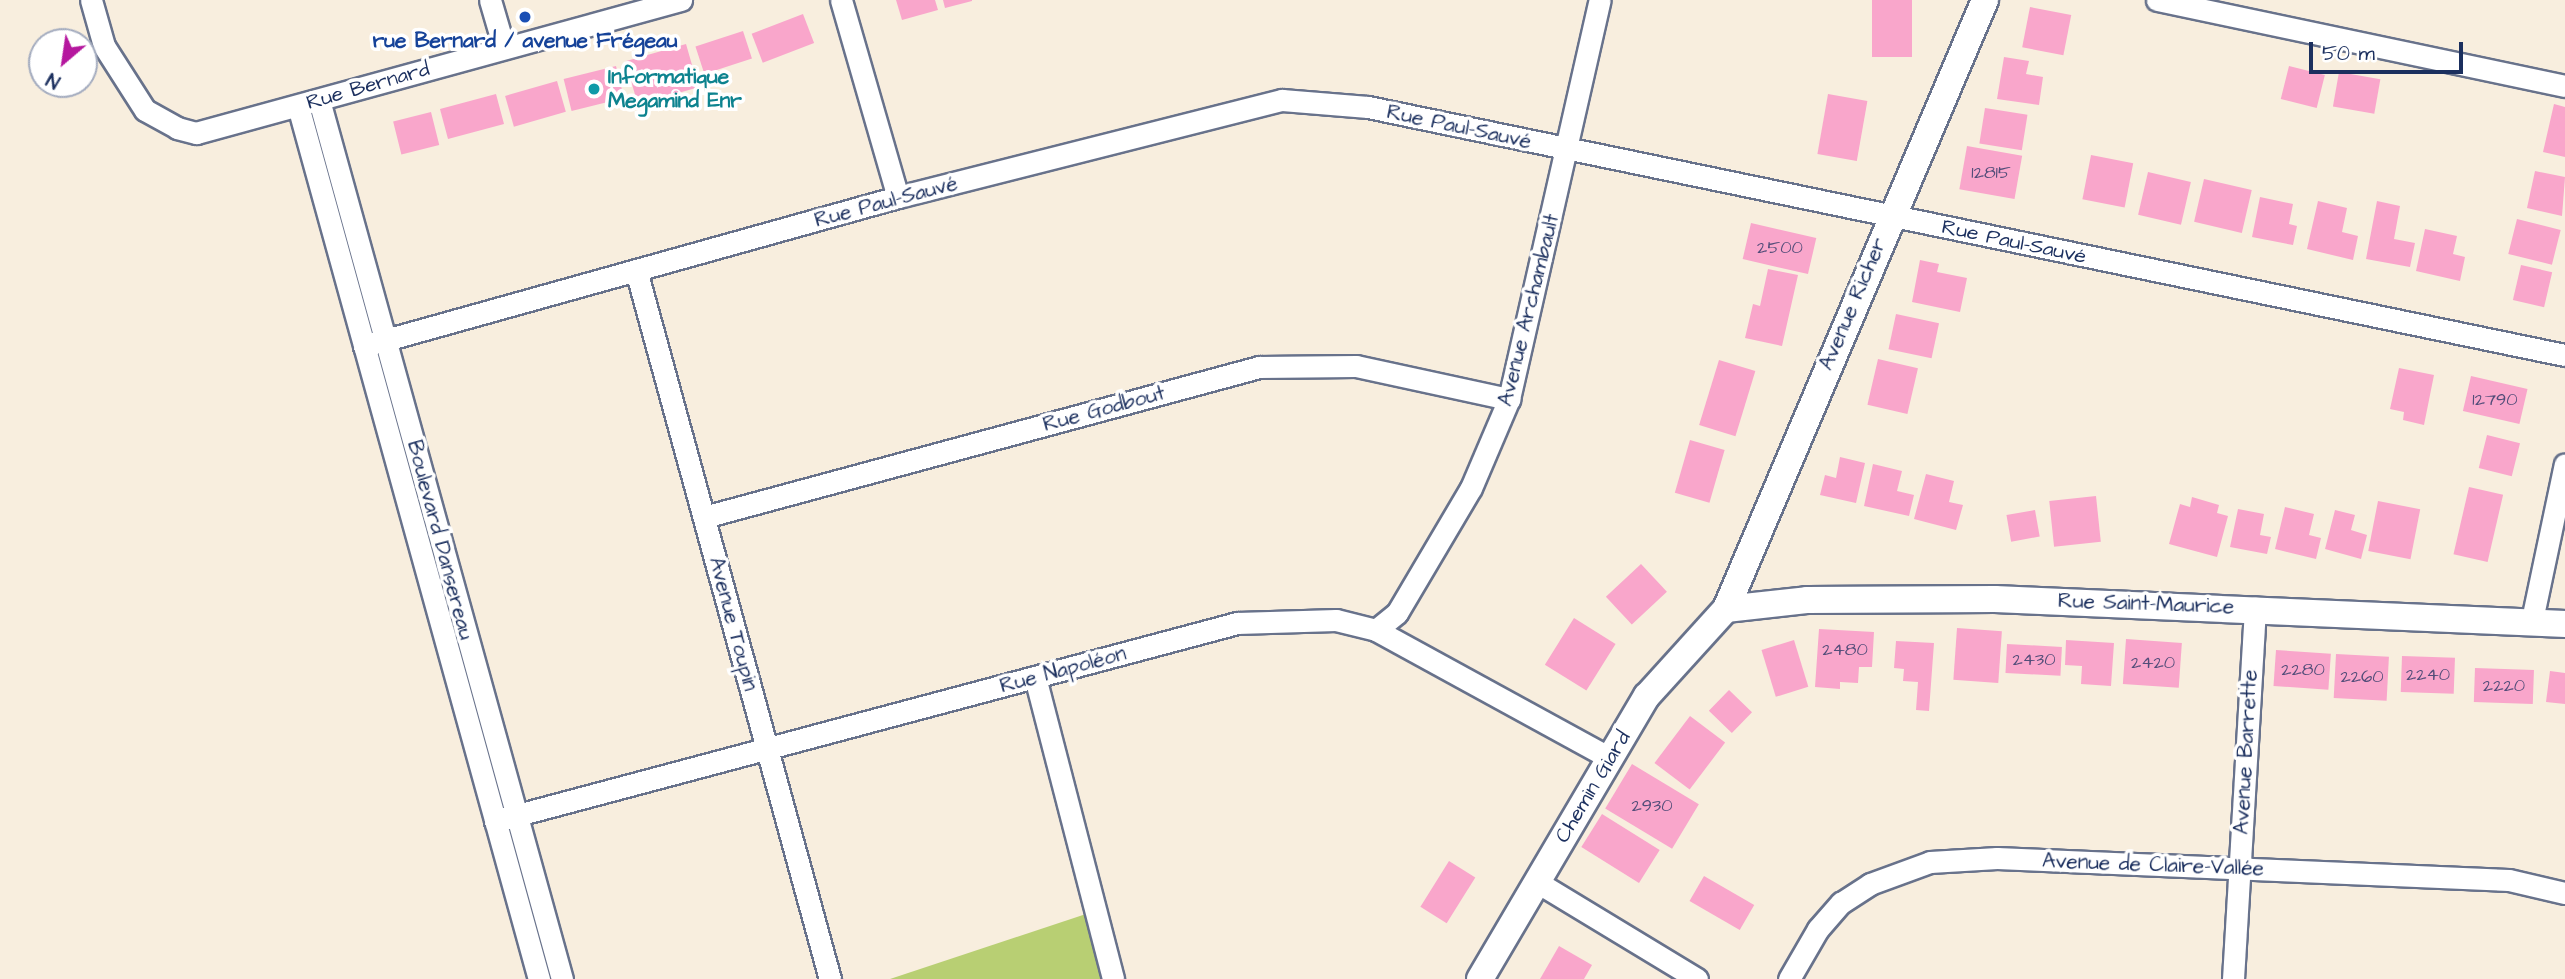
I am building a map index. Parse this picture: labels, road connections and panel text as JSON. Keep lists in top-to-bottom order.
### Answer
{
  "streets": {
    "street": [
      "Rue Bernard",
      "Rue Paul-Sauvé",
      "Avenue Richer",
      "Avenue Archambault",
      "Rue Godbout",
      "Boulevard Dansereau",
      "Rue Saint-Maurice",
      "Avenue Toupin",
      "Rue Napoléon",
      "Avenue Barrette",
      "Chemin Giard",
      "Avenue de Claire-Vallée"
    ]
  },
  "crossings": [
    ["Rue Bernard", "Boulevard Dansereau"],
    ["Rue Paul-Sauvé", "Avenue Richer"],
    ["Rue Paul-Sauvé", "Avenue Archambault"],
    ["Rue Paul-Sauvé", "Boulevard Dansereau"],
    ["Rue Paul-Sauvé", "Avenue Toupin"],
    ["Avenue Richer", "Rue Saint-Maurice"],
    ["Avenue Richer", "Chemin Giard"],
    ["Avenue Archambault", "Rue Godbout"],
    ["Avenue Archambault", "Rue Napoléon"],
    ["Rue Godbout", "Avenue Toupin"],
    ["Boulevard Dansereau", "Rue Napoléon"],
    ["Rue Saint-Maurice", "Avenue Barrette"],
    ["Rue Saint-Maurice", "Chemin Giard"],
    ["Avenue Toupin", "Rue Napoléon"],
    ["Rue Napoléon", "Chemin Giard"],
    ["Avenue Barrette", "Avenue de Claire-Vallée"]
  ],
  "places": ["rue Bernard / avenue Frégeau", "Informatique Megamind Enr"],
  "house_numbers": [
    "12815",
    "2500",
    "12790",
    "2480",
    "2430",
    "2420",
    "2280",
    "2240",
    "2260",
    "2220",
    "2930"
  ],
  "scale_bar": "50 m",
  "north": "bottom left"
}
